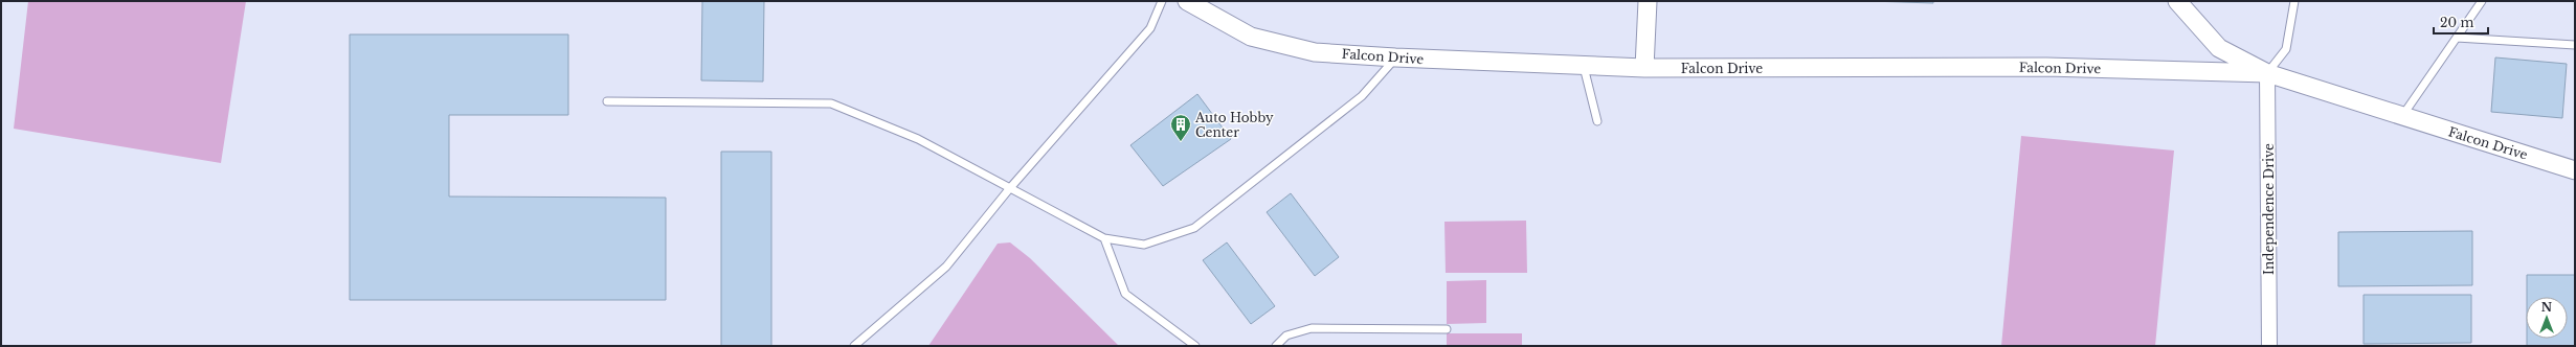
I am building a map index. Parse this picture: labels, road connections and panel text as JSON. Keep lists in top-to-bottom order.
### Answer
{
  "streets": {
    "street": ["Falcon Drive", "Independence Drive"]
  },
  "crossings": [
    ["Falcon Drive", "Independence Drive"]
  ],
  "places": {
    "building": ["Auto Hobby Center"]
  },
  "scale_bar": "20 m",
  "north": "top"
}
